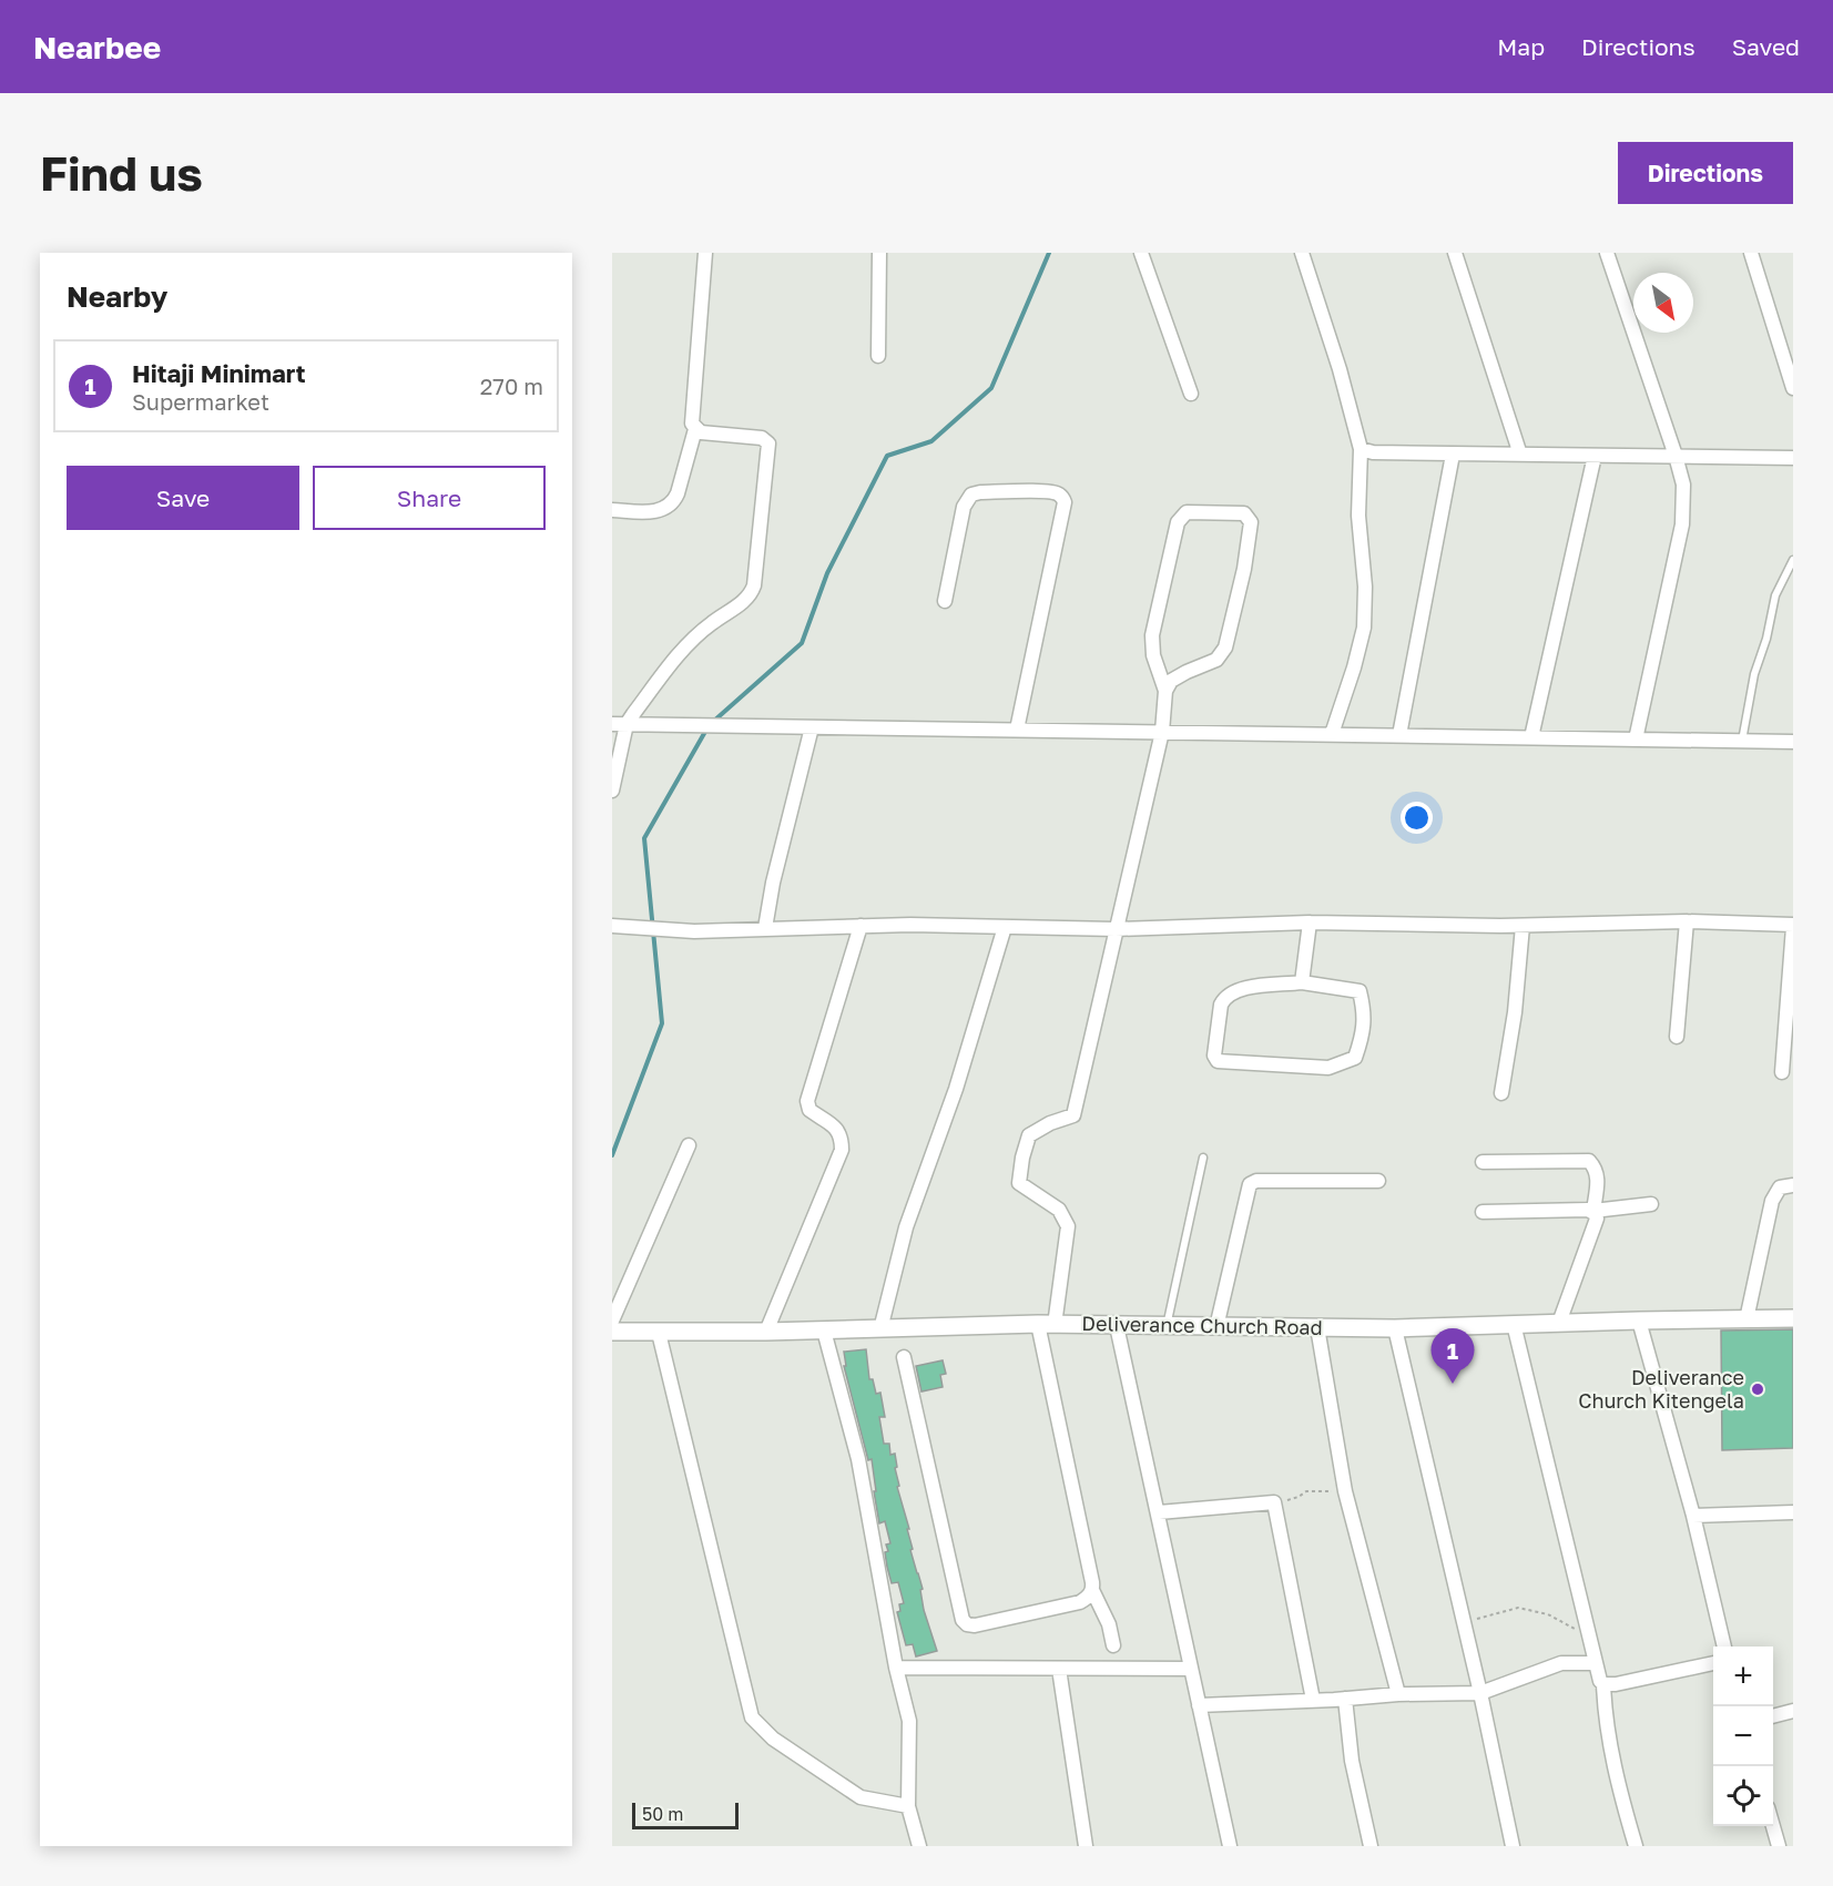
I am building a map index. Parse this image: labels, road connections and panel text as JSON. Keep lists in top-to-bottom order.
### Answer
{
  "streets": {
    "street": ["Deliverance Church Road"]
  },
  "places": ["Deliverance Church Kitengela"],
  "scale_bar": "50 m",
  "north": "bottom right",
  "page": {
    "header": "Nearbee",
    "nav": ["Map", "Directions", "Saved"],
    "buttons": [
      "Directions",
      ["Save", "Share"]
    ],
    "title": "Find us",
    "heading": "Nearby",
    "list": [
      {
        "mark": "1",
        "name": "Hitaji Minimart",
        "note": "Supermarket",
        "value": "270 m"
      }
    ],
    "pins": "1",
    "map_buttons": ["+", "−"],
    "scale": "50 m"
  }
}
